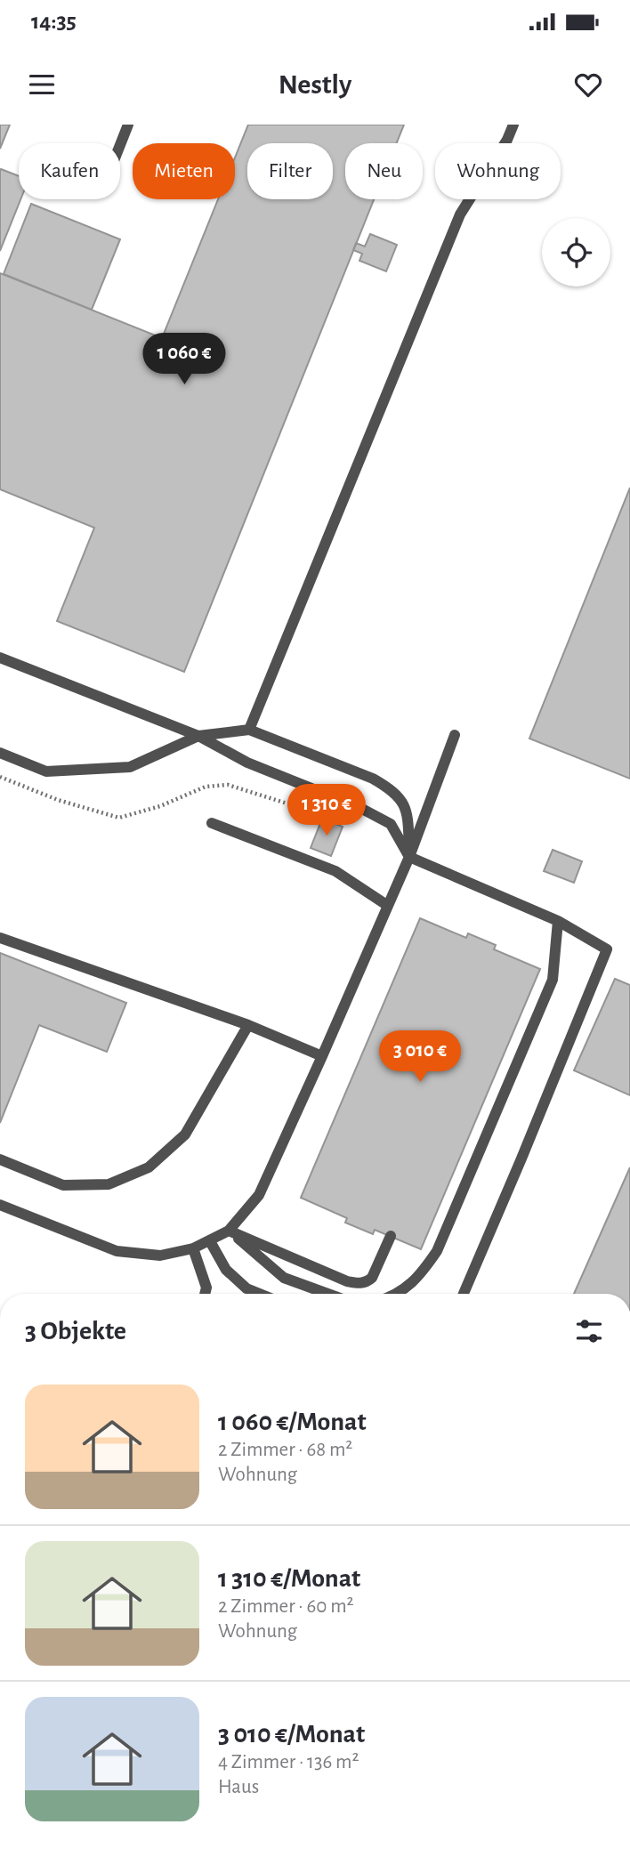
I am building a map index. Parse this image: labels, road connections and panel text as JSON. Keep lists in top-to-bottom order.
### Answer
{
  "page": {
    "status": "14:35",
    "header": "Nestly",
    "chip": [
      "Kaufen",
      "Mieten",
      "Filter",
      "Neu",
      "Wohnung"
    ],
    "price": ["1 060 €", "1 310 €", "3 010 €"],
    "heading": "3 Objekte",
    "list": [
      {
        "name": "1 060 €/Monat",
        "note": "2 Zimmer · 68 m² · Wohnung"
      },
      {
        "name": "1 310 €/Monat",
        "note": "2 Zimmer · 60 m² · Wohnung"
      },
      {
        "name": "3 010 €/Monat",
        "note": "4 Zimmer · 136 m² · Haus"
      }
    ]
  }
}
